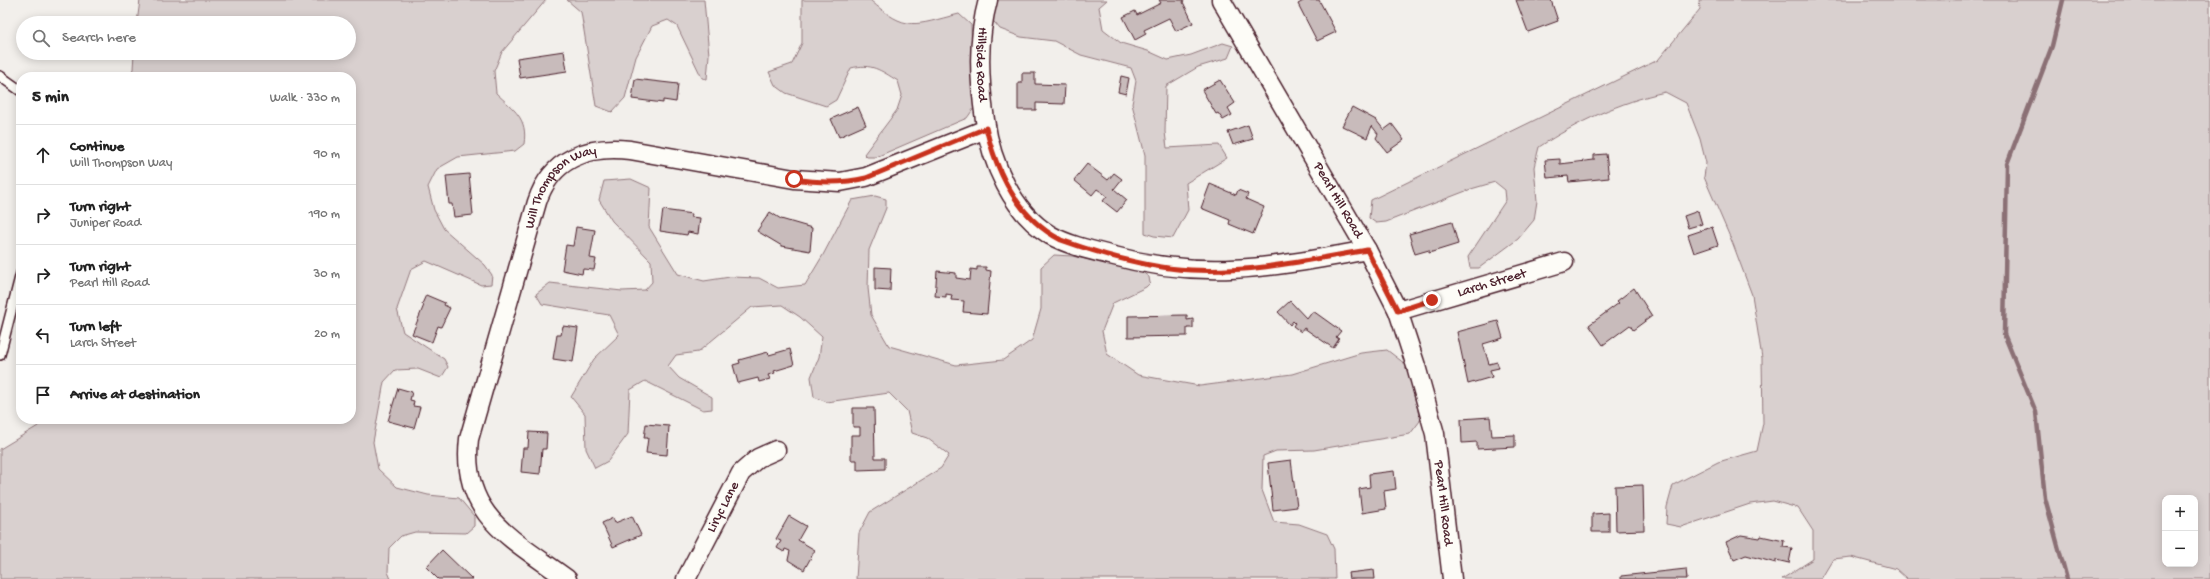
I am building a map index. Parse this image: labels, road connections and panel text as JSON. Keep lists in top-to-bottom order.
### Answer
{
  "streets": {
    "street": [
      "Hillside Road",
      "Will Thompson Way",
      "Pearl Hill Road",
      "Larch Street",
      "Liryc Lane"
    ]
  },
  "crossings": [
    ["Hillside Road", "Will Thompson Way"],
    ["Hillside Road", "Pearl Hill Road"],
    ["Pearl Hill Road", "Larch Street"]
  ],
  "page": {
    "search": "Search here",
    "heading": ["5 min", "Walk · 330 m"],
    "list": [
      ["Continue", "Will Thompson Way", "90 m"],
      ["Turn right", "Juniper Road", "190 m"],
      ["Turn right", "Pearl Hill Road", "30 m"],
      ["Turn left", "Larch Street", "20 m"],
      "Arrive at destination"
    ],
    "map_buttons": ["+", "−"]
  }
}
